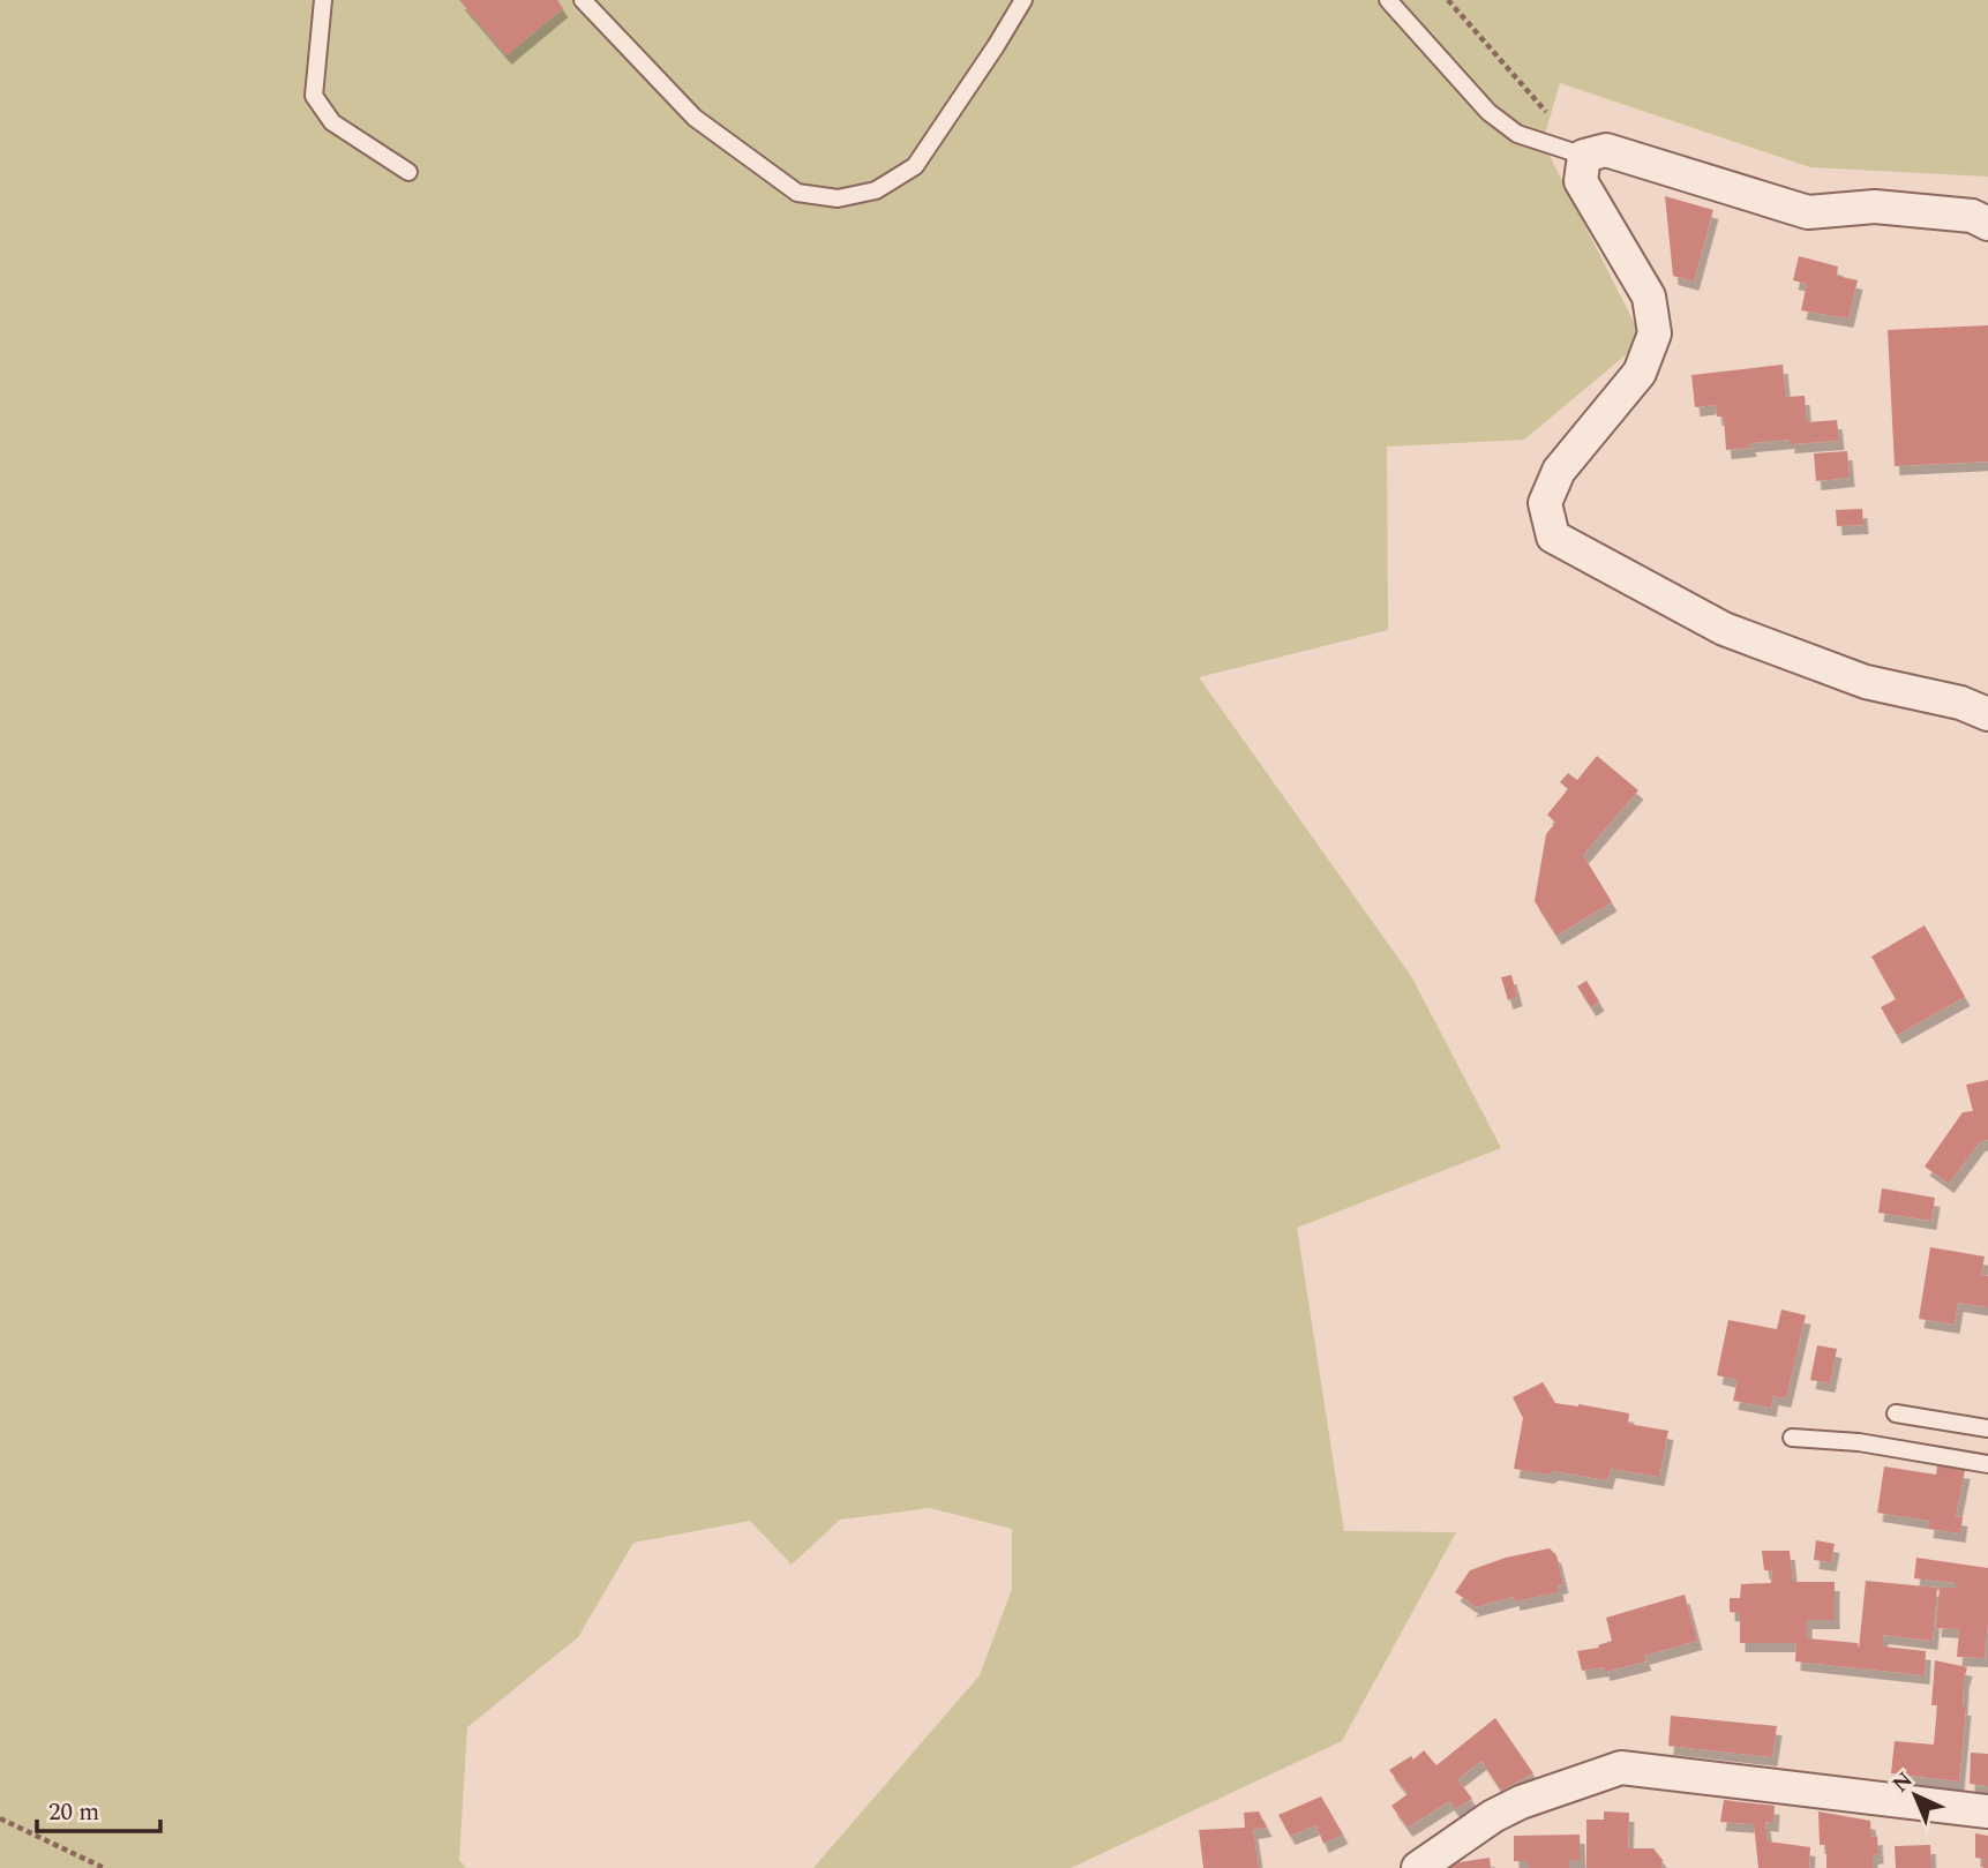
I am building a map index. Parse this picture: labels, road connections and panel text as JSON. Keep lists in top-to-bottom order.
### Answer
{
  "scale_bar": "20 m",
  "north": "top left"
}
